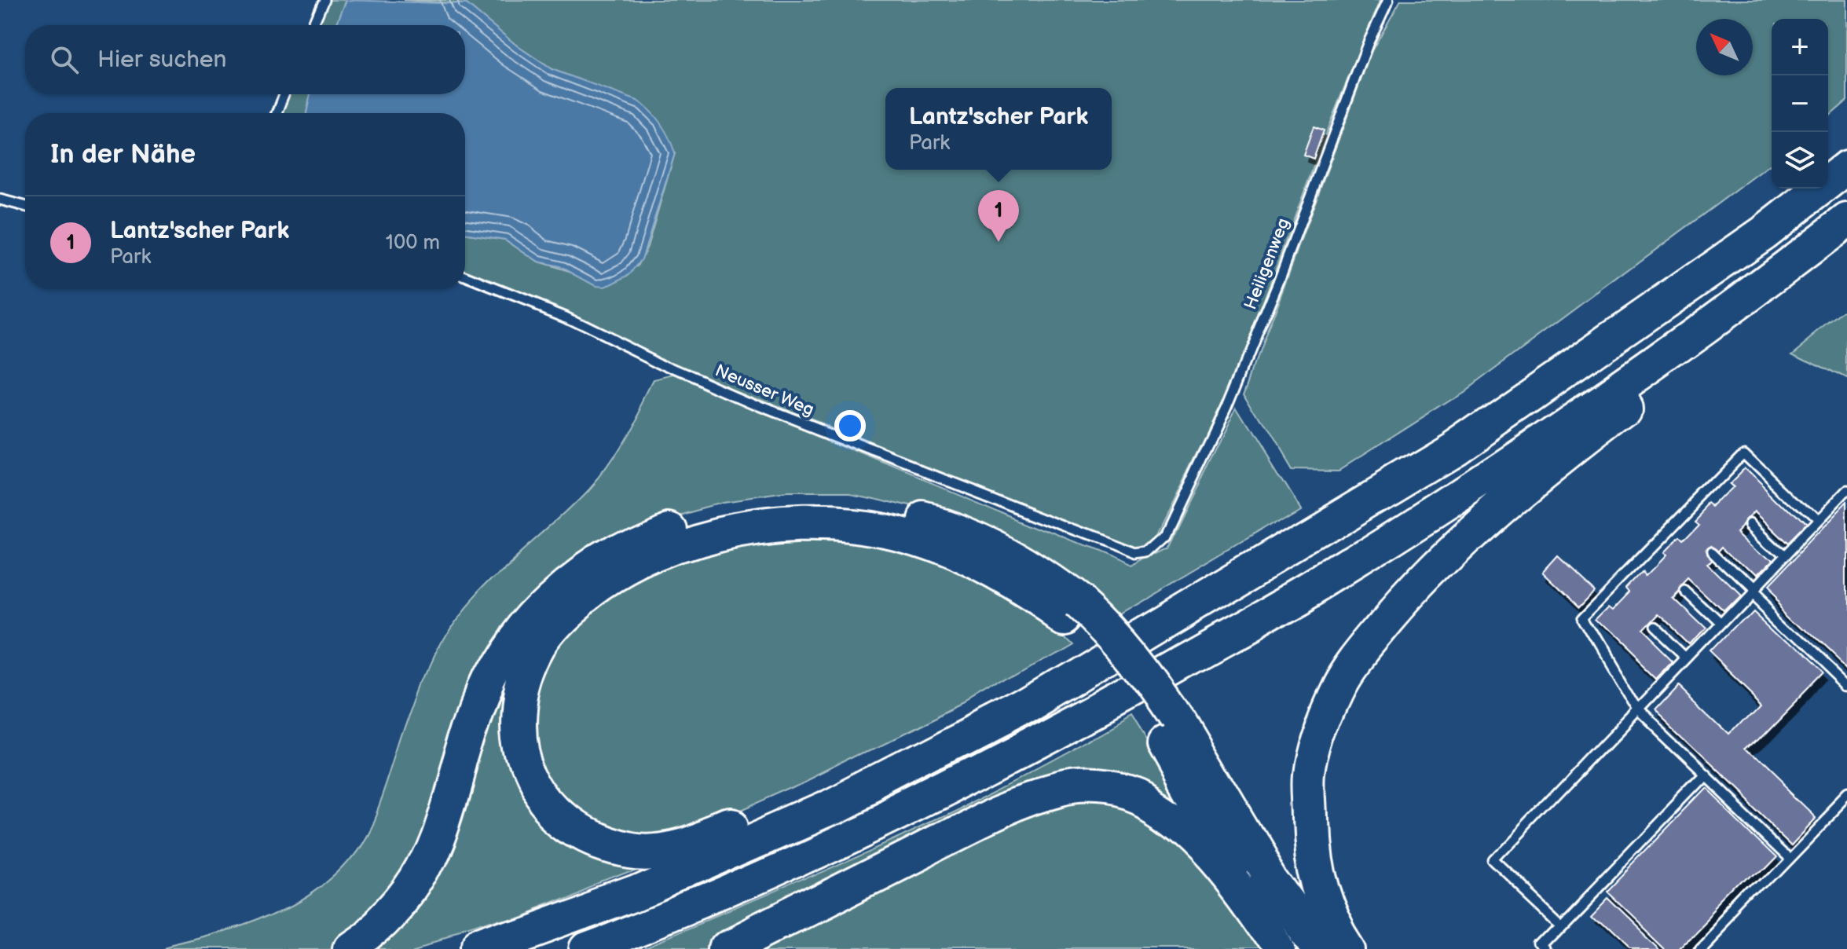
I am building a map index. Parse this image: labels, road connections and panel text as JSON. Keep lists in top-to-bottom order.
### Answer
{
  "streets": {
    "lane": ["Heiligenweg", "Neusser Weg"]
  },
  "crossings": [
    ["Heiligenweg", "Neusser Weg"]
  ],
  "north": "top left",
  "page": {
    "map_buttons": ["+", "−"],
    "search": "Hier suchen",
    "popup": ["Lantz'scher Park", "Park"],
    "heading": "In der Nähe",
    "pins": "1",
    "list": [
      {
        "mark": "1",
        "name": "Lantz'scher Park",
        "note": "Park",
        "value": "100 m"
      }
    ]
  }
}
